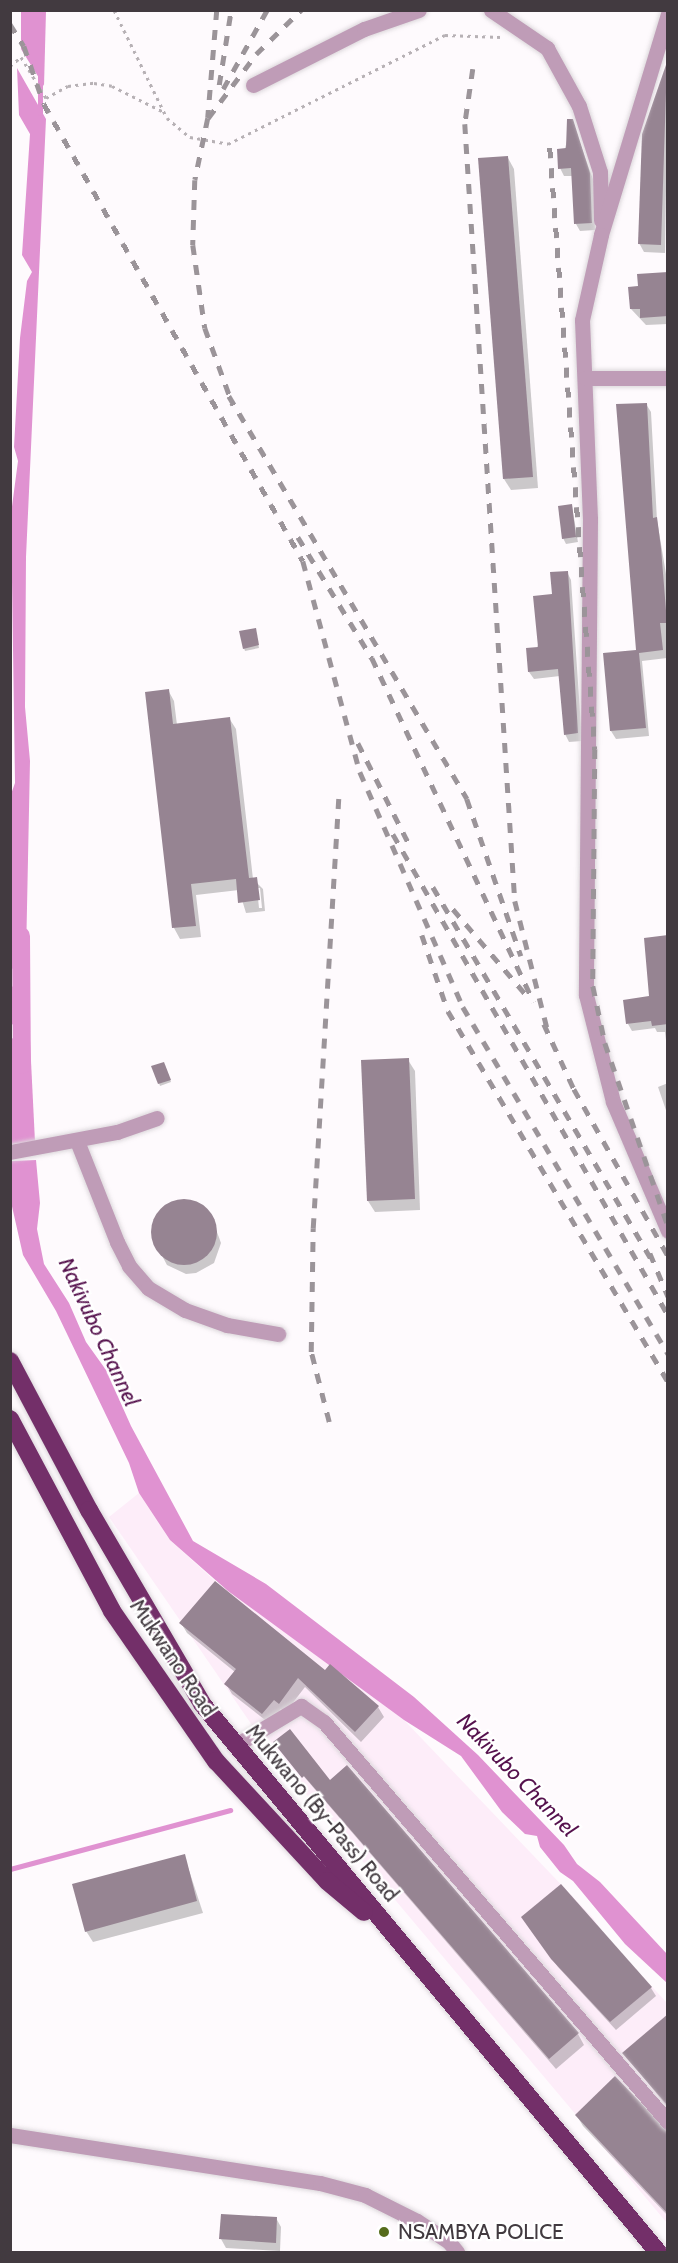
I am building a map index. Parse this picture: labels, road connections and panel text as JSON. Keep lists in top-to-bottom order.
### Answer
{
  "streets": {
    "highway": ["Mukwano Road", "Mukwano (By-Pass) Road"]
  },
  "crossings": [
    ["Mukwano Road", "Mukwano (By-Pass) Road"]
  ],
  "water": ["Nakivubo Channel"],
  "places": ["NSAMBYA POLICE"]
}
